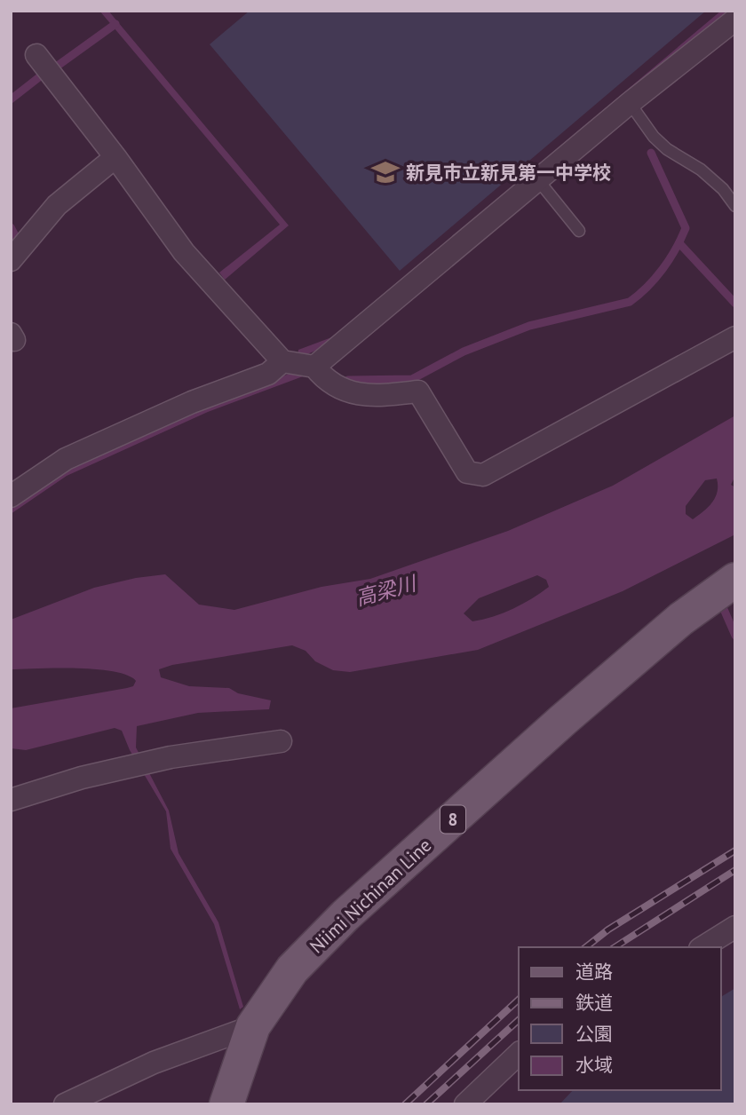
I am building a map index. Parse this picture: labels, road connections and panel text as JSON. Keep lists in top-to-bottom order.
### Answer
{
  "streets": {
    "main road": ["8", "Niimi Nichinan Line"]
  },
  "water": ["高梁川"],
  "places": {
    "school or university": ["新見市立新見第一中学校"]
  },
  "legend": [
    "道路",
    "鉄道",
    "公園",
    "水域"
  ]
}
